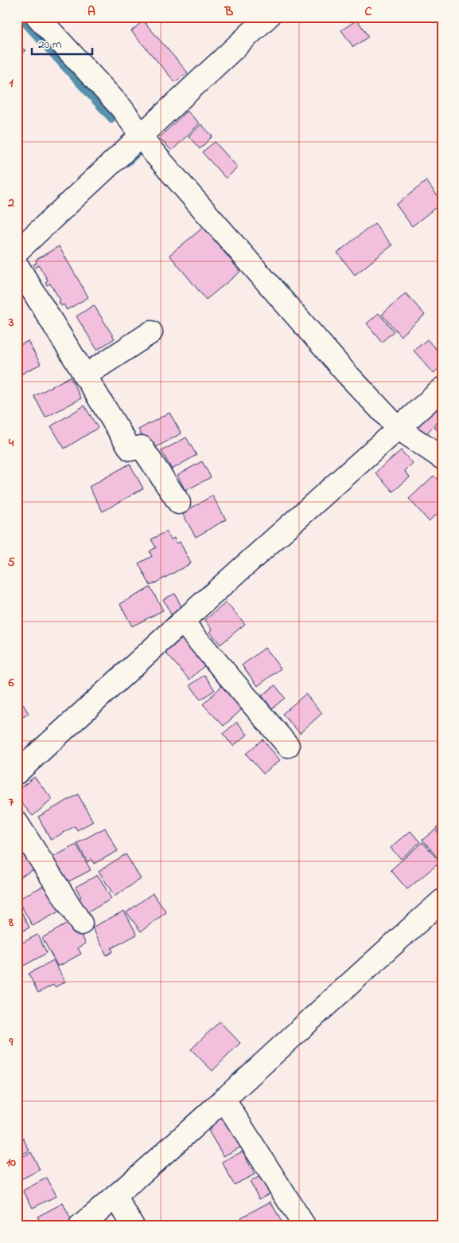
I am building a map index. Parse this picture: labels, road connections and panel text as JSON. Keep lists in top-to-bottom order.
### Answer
{
  "scale_bar": "20 m",
  "grid": {
    "columns": ["A", "B", "C"],
    "rows": [
      "1",
      "2",
      "3",
      "4",
      "5",
      "6",
      "7",
      "8",
      "9",
      "10"
    ]
  }
}
